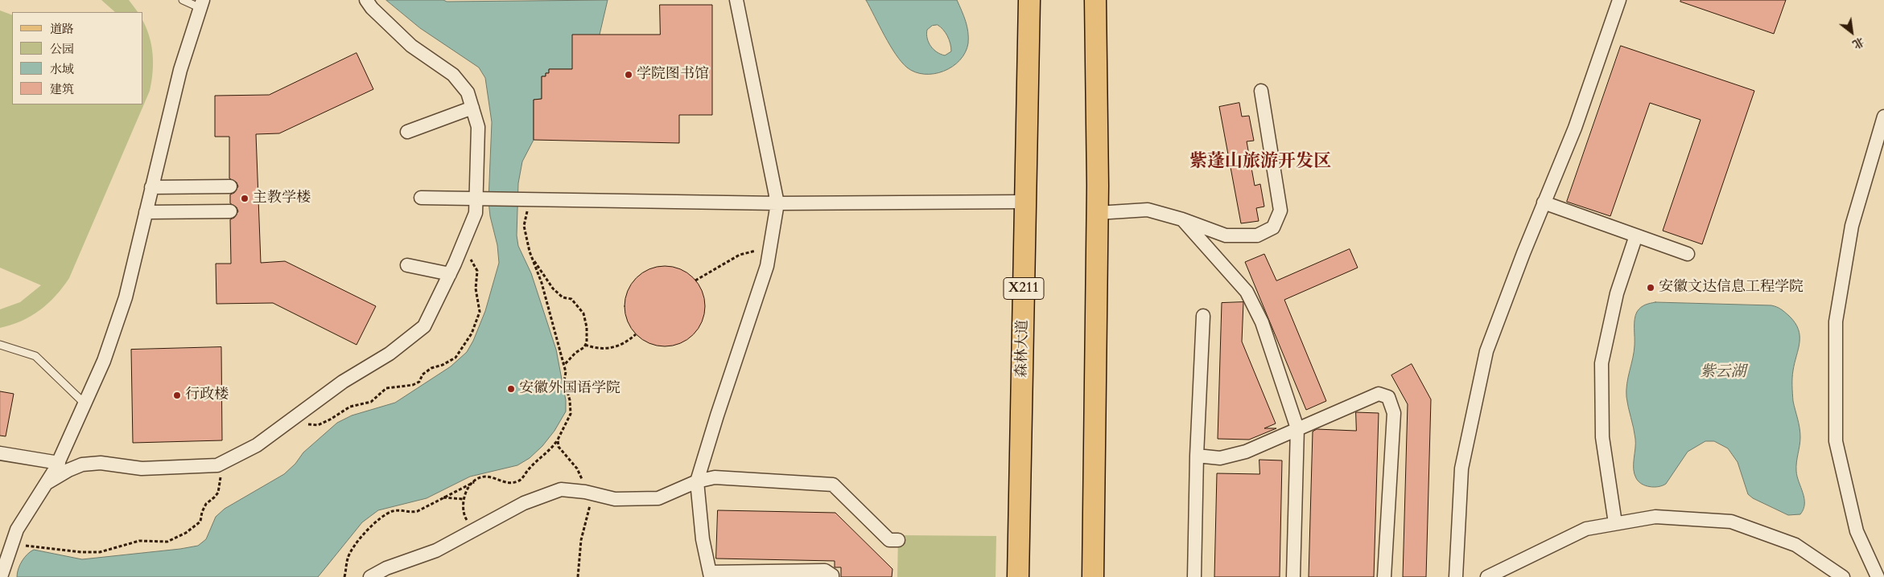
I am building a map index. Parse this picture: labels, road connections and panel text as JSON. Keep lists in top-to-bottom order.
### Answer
{
  "streets": {
    "main road": ["X211", "森林大道"]
  },
  "districts": ["紫蓬山旅游开发区"],
  "water": ["紫云湖"],
  "places": [
    "学院图书馆",
    "主教学楼",
    "安徽文达信息工程学院",
    "安徽外国语学院",
    "行政楼"
  ],
  "legend": [
    "道路",
    "公园",
    "水域",
    "建筑"
  ],
  "north": "bottom right"
}
